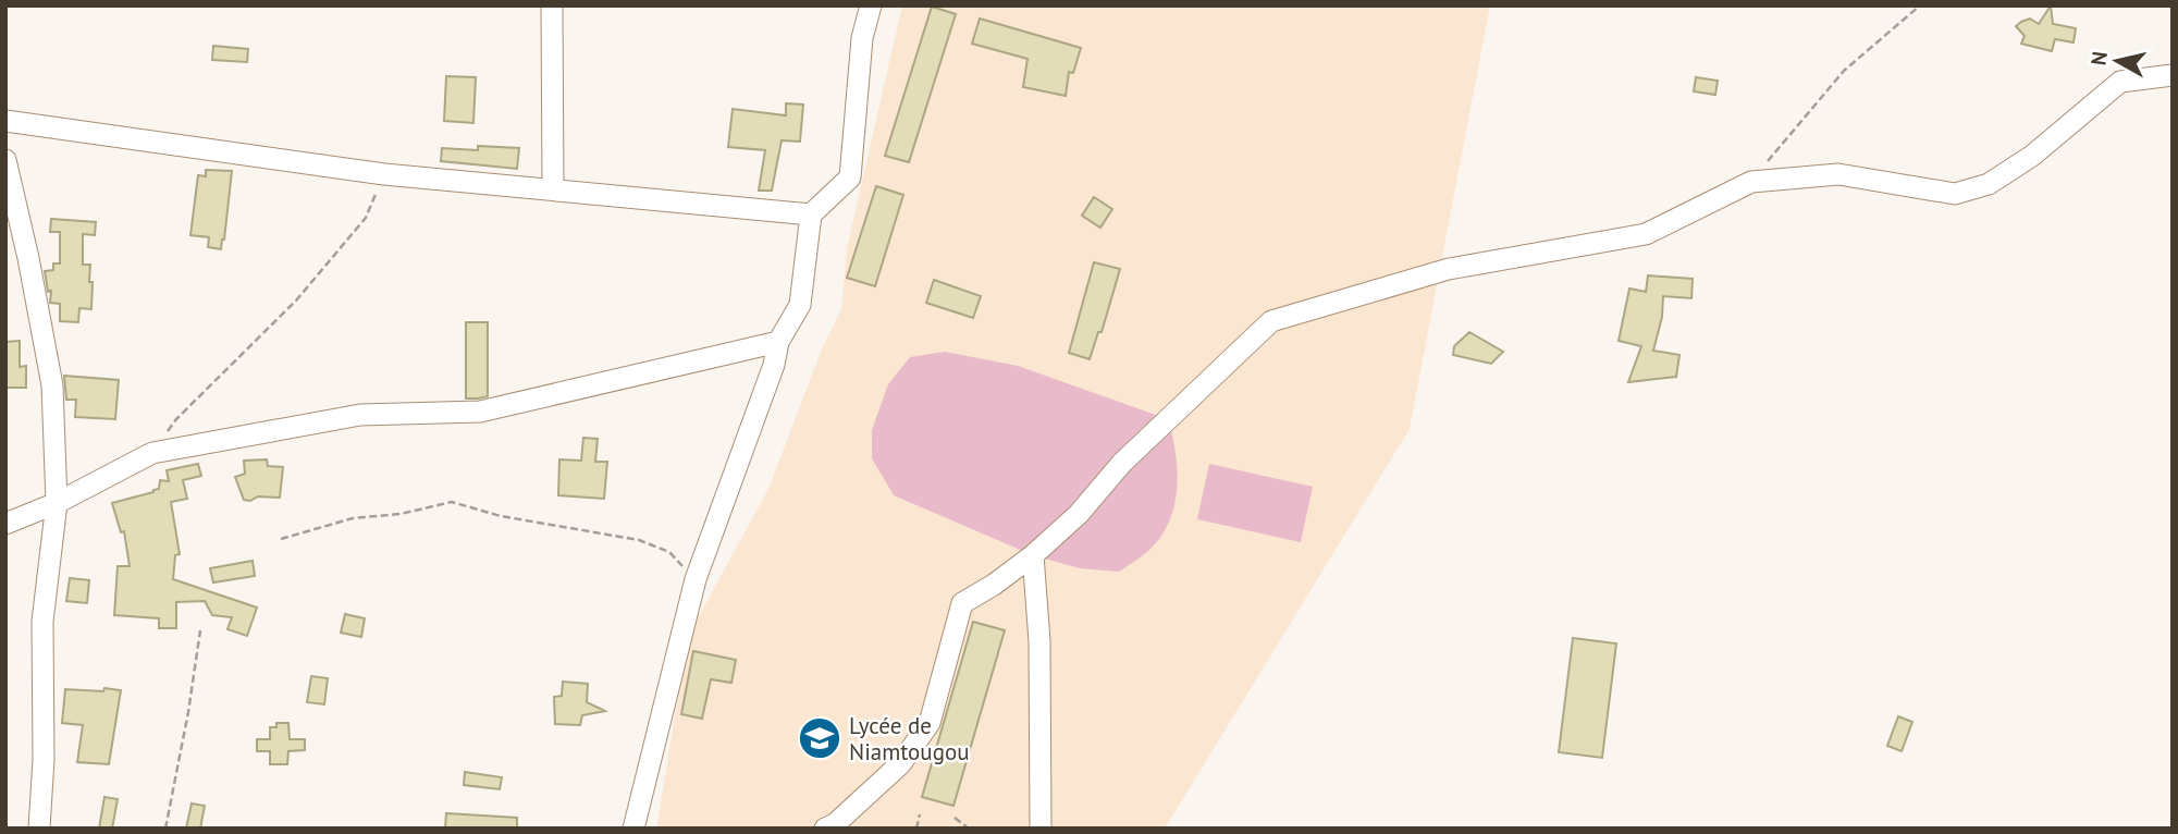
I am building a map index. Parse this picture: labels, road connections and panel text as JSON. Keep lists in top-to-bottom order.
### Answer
{
  "places": {
    "school or university": ["Lycée de Niamtougou"]
  },
  "north": "left"
}
